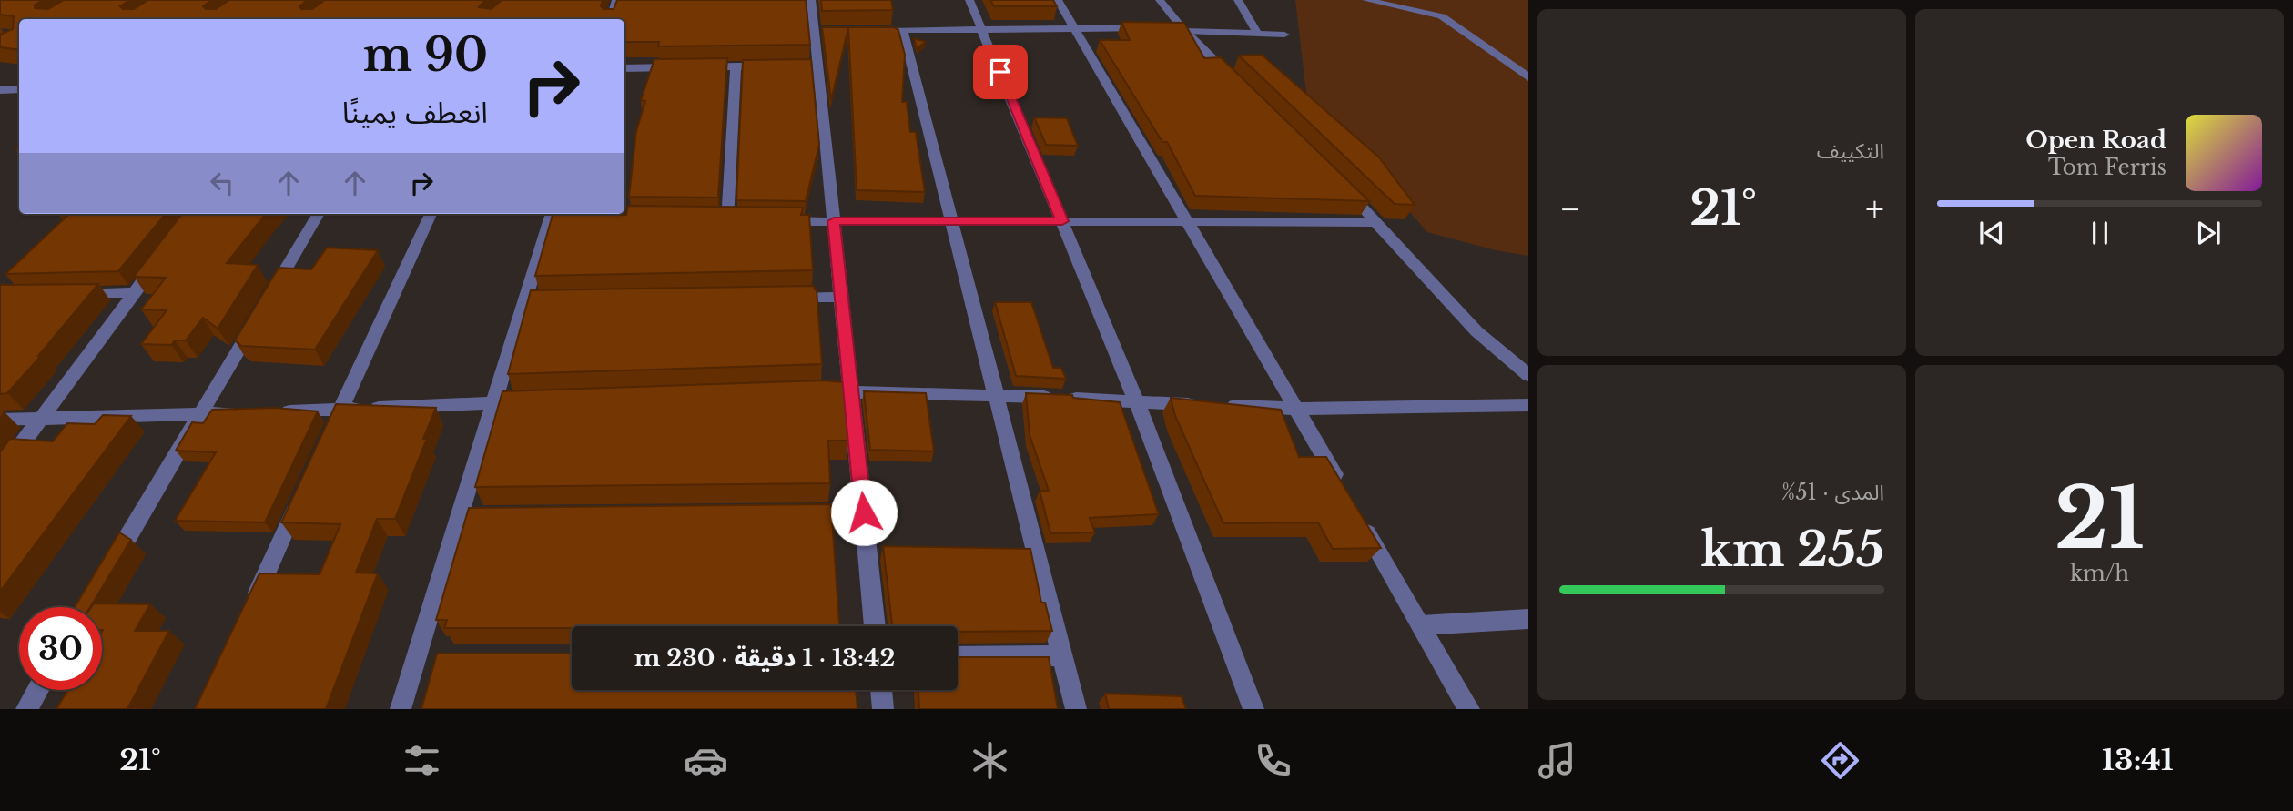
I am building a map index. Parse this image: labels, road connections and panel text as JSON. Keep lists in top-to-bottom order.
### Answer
{
  "page": {
    "tile": [
      "التكييف",
      ["21", "km/h"],
      ["المدى · 51%", "255 km"]
    ],
    "turn": ["90 m", "انعطف يمينًا"],
    "song": ["Open Road", "Tom Ferris"],
    "heat": ["−", "21°", "+"],
    "limit": "30",
    "trip": "13:42 · 1 دقيقة · 230 m",
    "tabs": ["13:41", "21°"]
  }
}
